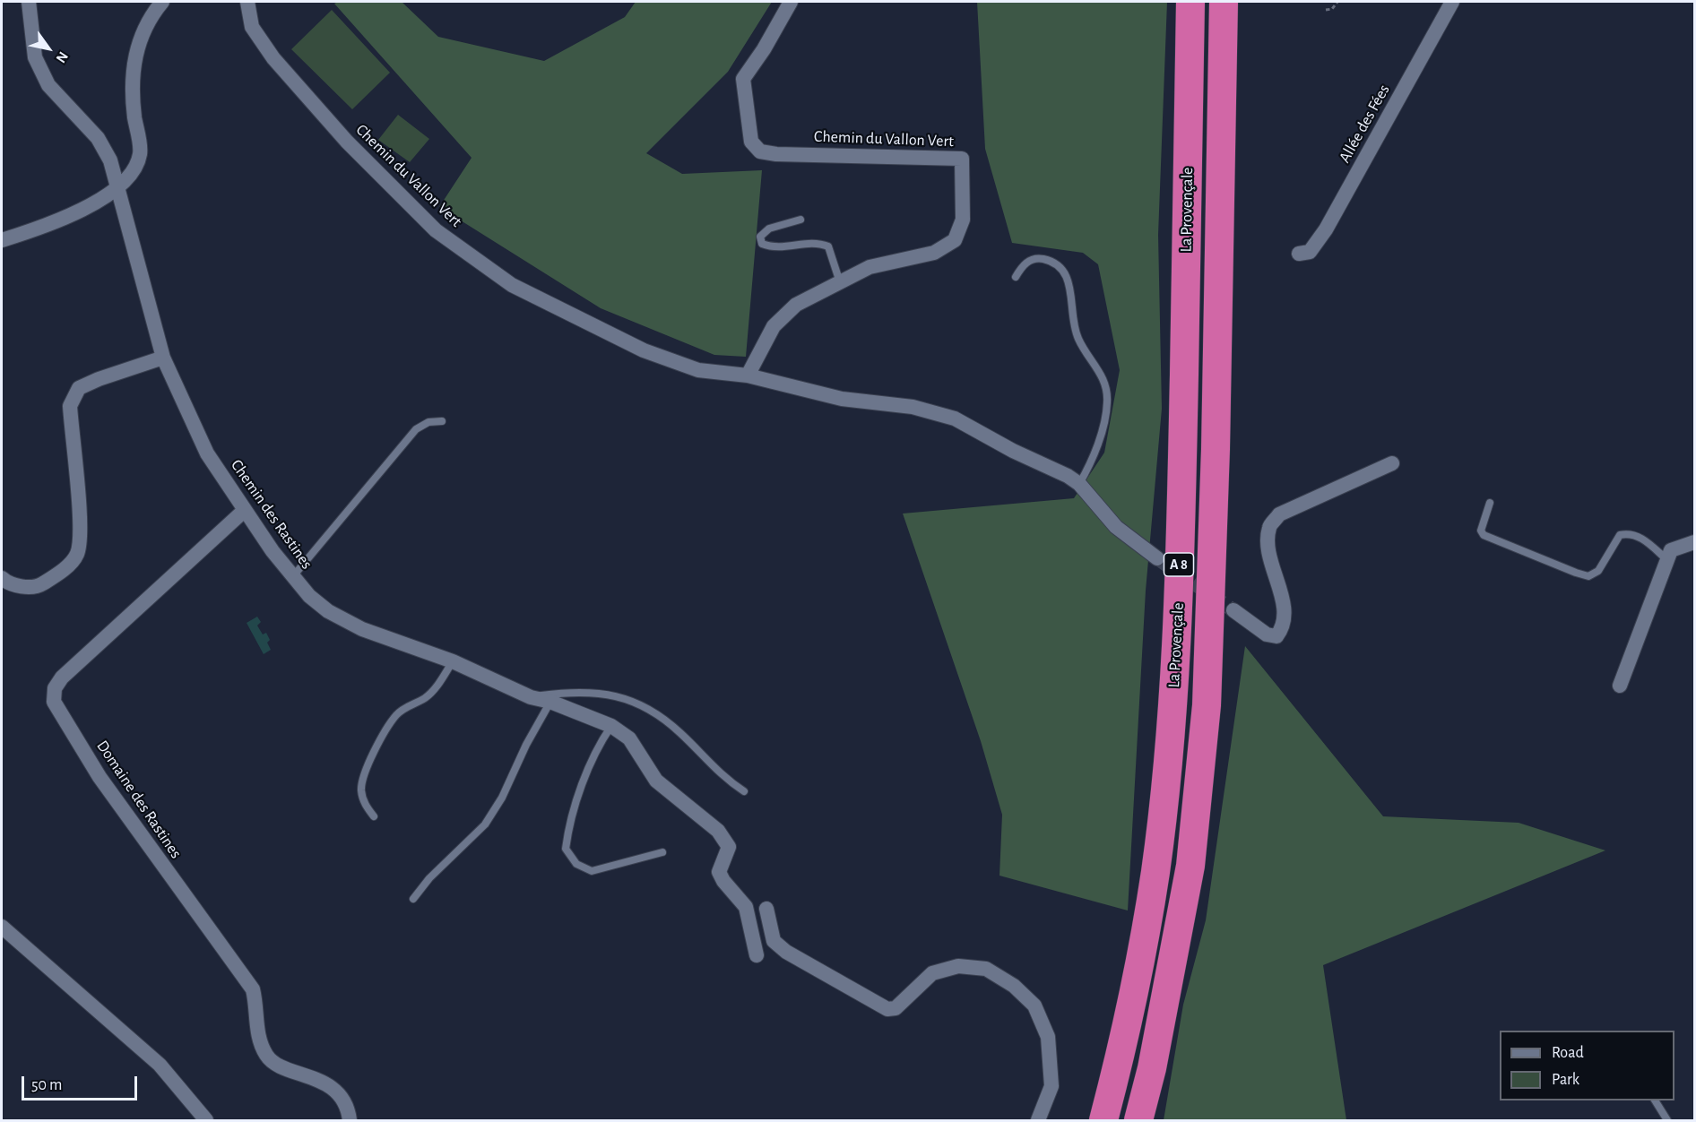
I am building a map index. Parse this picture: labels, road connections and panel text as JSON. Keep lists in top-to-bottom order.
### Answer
{
  "streets": {
    "highway": ["La Provençale", "A 8"],
    "street": [
      "Allée des Fées",
      "Chemin du Vallon Vert",
      "Chemin des Rastines",
      "Domaine des Rastines"
    ]
  },
  "crossings": [
    ["Chemin des Rastines", "Domaine des Rastines"]
  ],
  "legend": ["Road", "Park"],
  "scale_bar": "50 m",
  "north": "bottom right"
}
